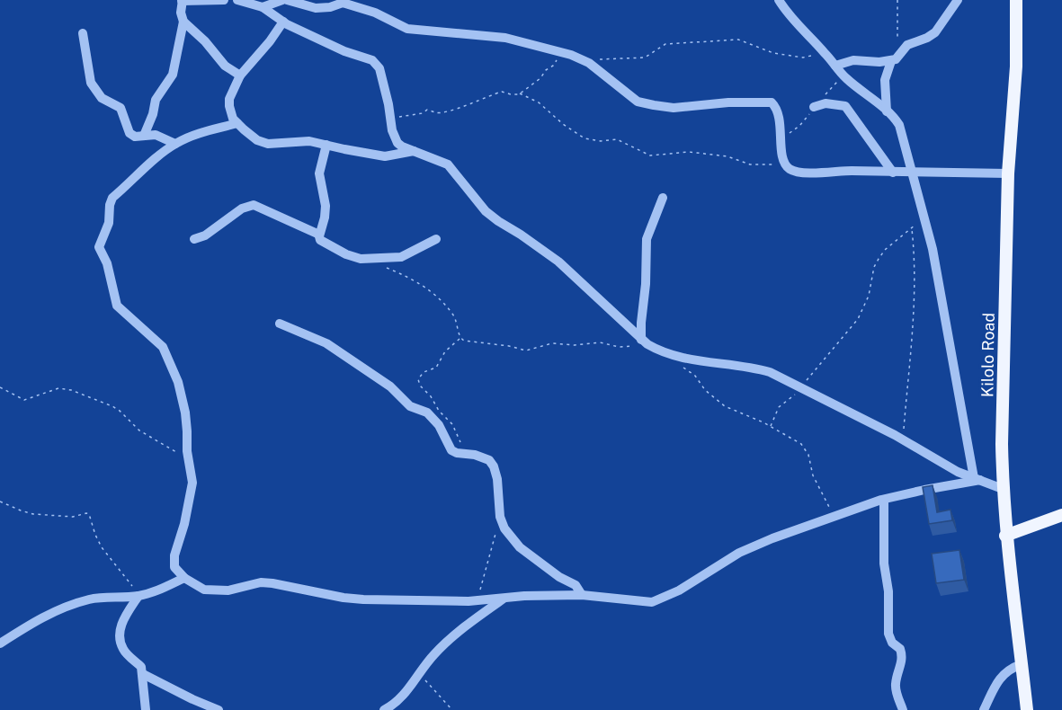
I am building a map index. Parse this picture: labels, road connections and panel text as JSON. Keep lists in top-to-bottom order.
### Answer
{
  "streets": {
    "main road": ["Kilolo Road"]
  }
}
